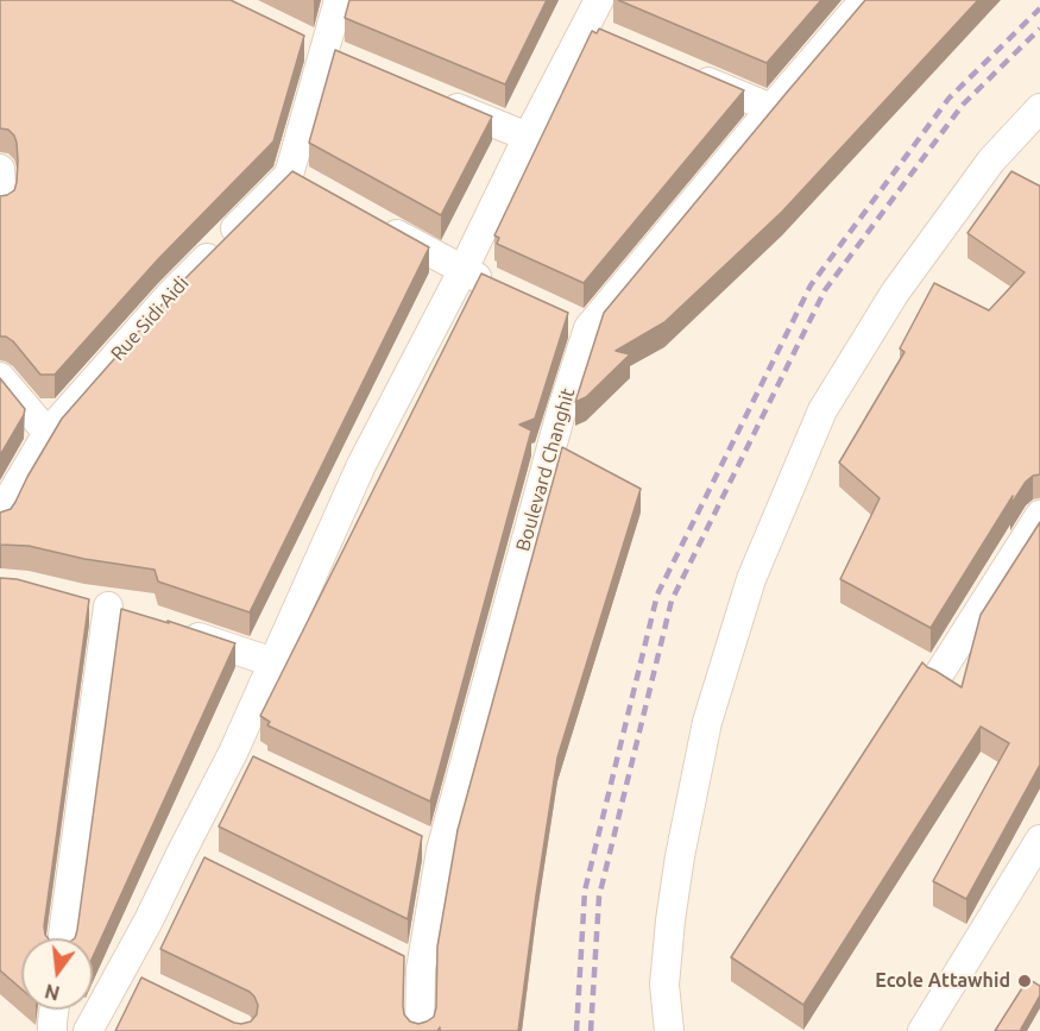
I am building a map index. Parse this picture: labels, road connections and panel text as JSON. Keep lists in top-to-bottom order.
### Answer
{
  "streets": {
    "street": ["Rue Sidi Aidi", "Boulevard Changhit"]
  },
  "places": ["Ecole Attawhid"],
  "north": "bottom"
}
